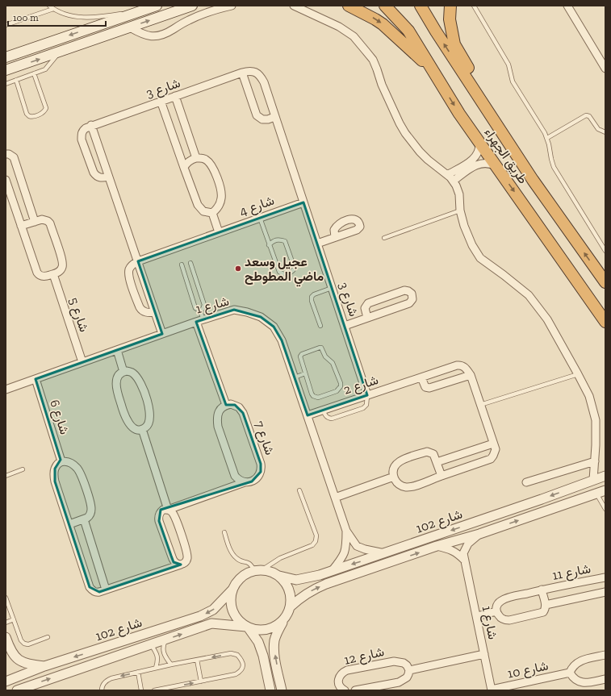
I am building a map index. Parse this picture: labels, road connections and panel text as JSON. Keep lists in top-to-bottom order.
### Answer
{
  "streets": {
    "highway": ["طريق الجهراء"],
    "street": [
      "شارع 3",
      "شارع 4",
      "شارع 1",
      "شارع 5",
      "شارع 2",
      "شارع 6",
      "شارع 7",
      "شارع 102",
      "شارع 11",
      "شارع 12",
      "شارع 10"
    ]
  },
  "crossings": [
    ["شارع 3", "شارع 4"],
    ["شارع 3", "شارع 2"],
    ["شارع 1", "شارع 5"],
    ["شارع 1", "شارع 2"],
    ["شارع 1", "شارع 6"],
    ["شارع 1", "شارع 102"],
    ["شارع 1", "شارع 10"]
  ],
  "places": ["عجيل وسعد ماضي المطوطح"],
  "scale_bar": "100 m"
}
